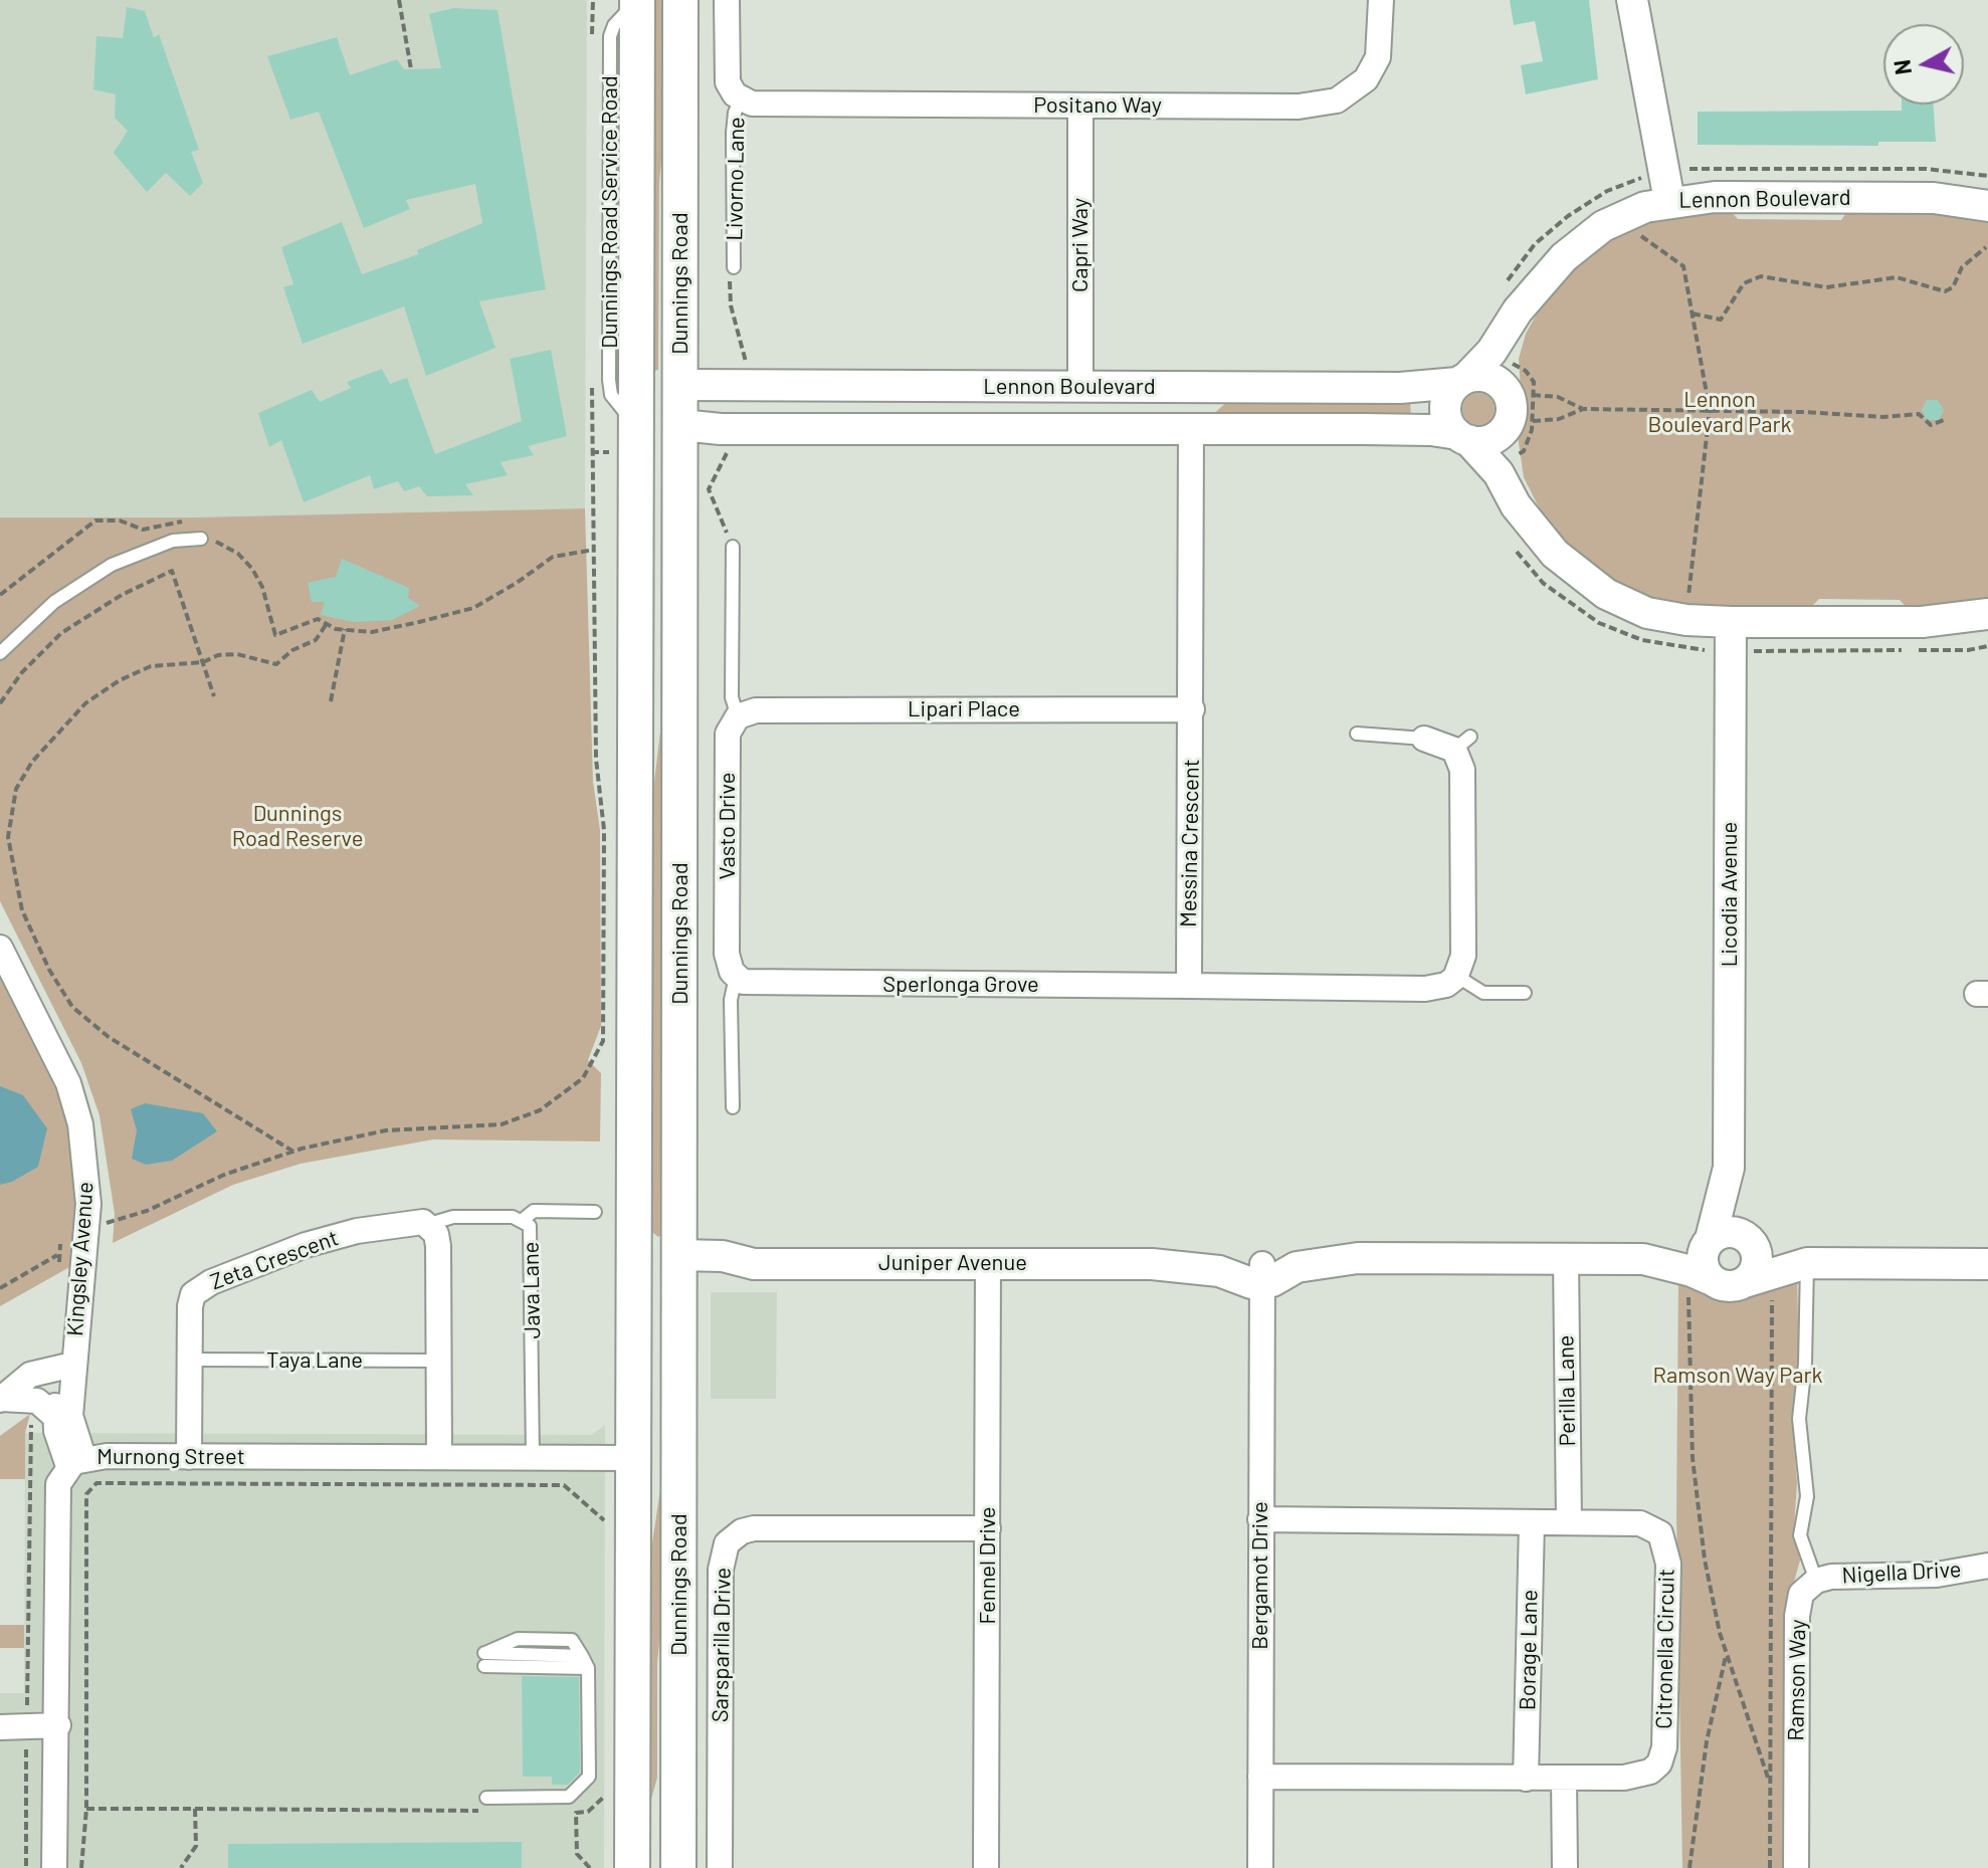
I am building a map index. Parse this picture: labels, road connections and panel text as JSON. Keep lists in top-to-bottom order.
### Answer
{
  "streets": {
    "main road": ["Dunnings Road"],
    "street": [
      "Positano Way",
      "Livorno Lane",
      "Lennon Boulevard",
      "Capri Way",
      "Lipari Place",
      "Vasto Drive",
      "Messina Crescent",
      "Licodia Avenue",
      "Sperlonga Grove",
      "Kingsley Avenue",
      "Zeta Crescent",
      "Juniper Avenue",
      "Perilla Lane",
      "Murnong Street",
      "Fennel Drive",
      "Nigella Drive",
      "Bergamot Drive",
      "Sarsparilla Drive",
      "Citronella Circuit",
      "Borage Lane",
      "Ramson Way"
    ],
    "lane": ["Dunnings Road Service Road", "Java Lane", "Taya Lane"]
  },
  "crossings": [
    ["Positano Way", "Livorno Lane"],
    ["Positano Way", "Capri Way"],
    ["Lennon Boulevard", "Capri Way"],
    ["Lennon Boulevard", "Dunnings Road"],
    ["Lennon Boulevard", "Messina Crescent"],
    ["Dunnings Road Service Road", "Dunnings Road"],
    ["Dunnings Road", "Juniper Avenue"],
    ["Dunnings Road", "Murnong Street"],
    ["Lipari Place", "Vasto Drive"],
    ["Lipari Place", "Messina Crescent"],
    ["Vasto Drive", "Sperlonga Grove"],
    ["Messina Crescent", "Sperlonga Grove"],
    ["Kingsley Avenue", "Murnong Street"],
    ["Zeta Crescent", "Java Lane"],
    ["Zeta Crescent", "Taya Lane"],
    ["Zeta Crescent", "Murnong Street"],
    ["Juniper Avenue", "Fennel Drive"],
    ["Juniper Avenue", "Bergamot Drive"],
    ["Java Lane", "Murnong Street"],
    ["Perilla Lane", "Citronella Circuit"],
    ["Fennel Drive", "Sarsparilla Drive"],
    ["Nigella Drive", "Ramson Way"],
    ["Bergamot Drive", "Citronella Circuit"],
    ["Citronella Circuit", "Borage Lane"]
  ],
  "parks": ["Lennon Boulevard Park", "Dunnings Road Reserve", "Ramson Way Park"],
  "north": "left"
}
